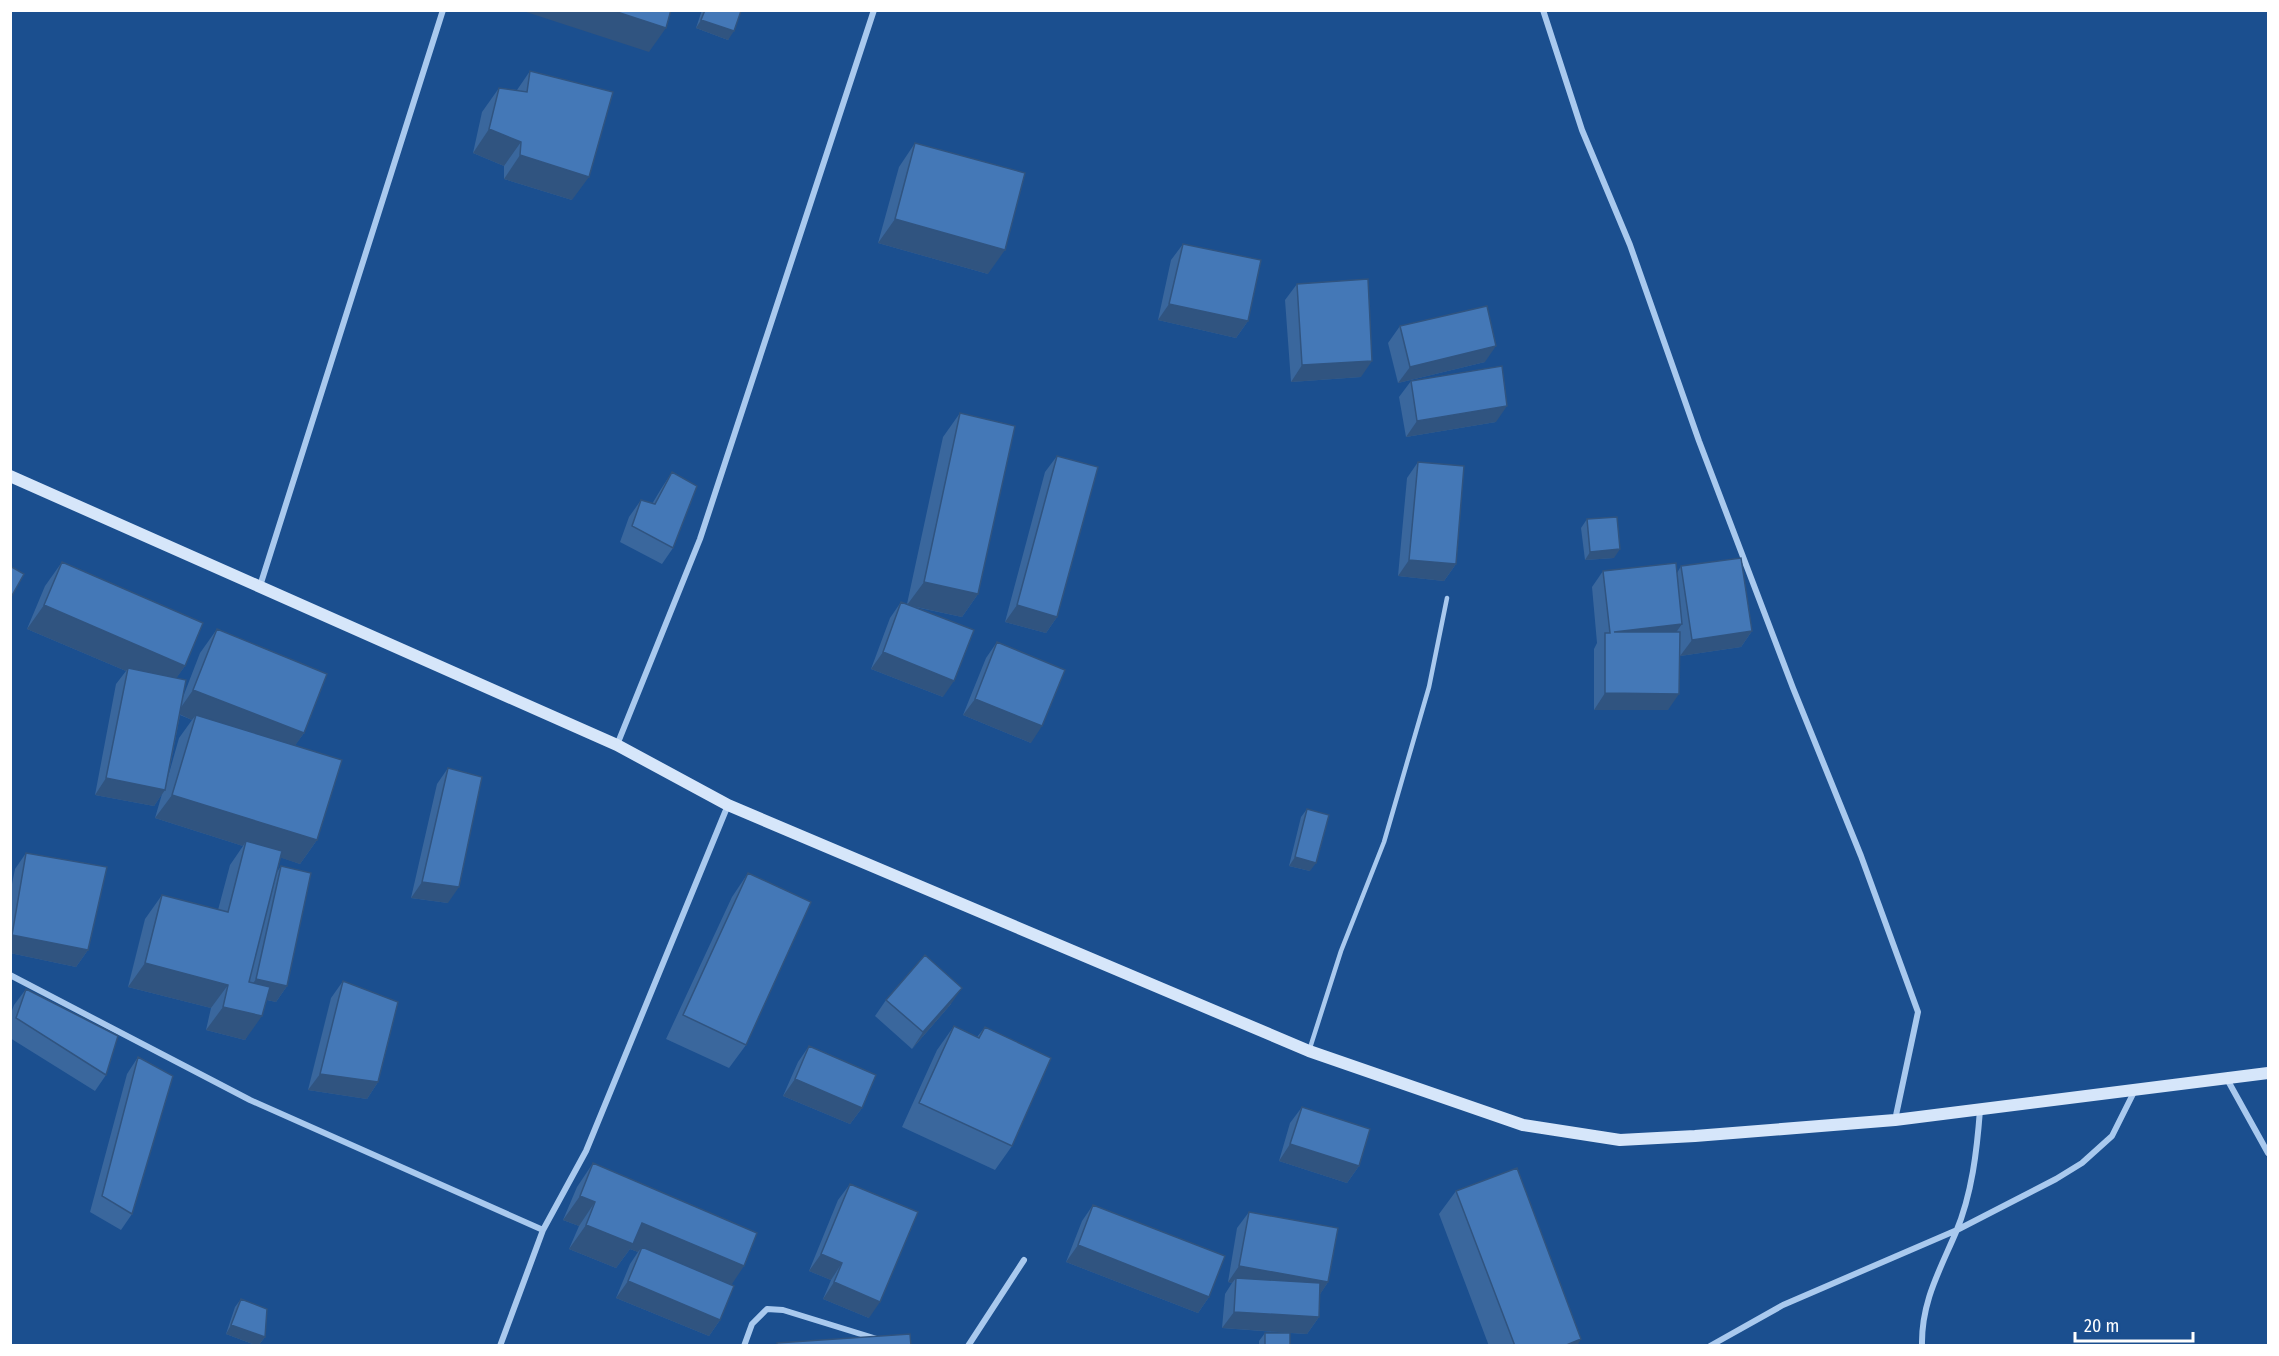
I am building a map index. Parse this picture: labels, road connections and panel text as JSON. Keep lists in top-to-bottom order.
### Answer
{
  "scale_bar": "20 m"
}
